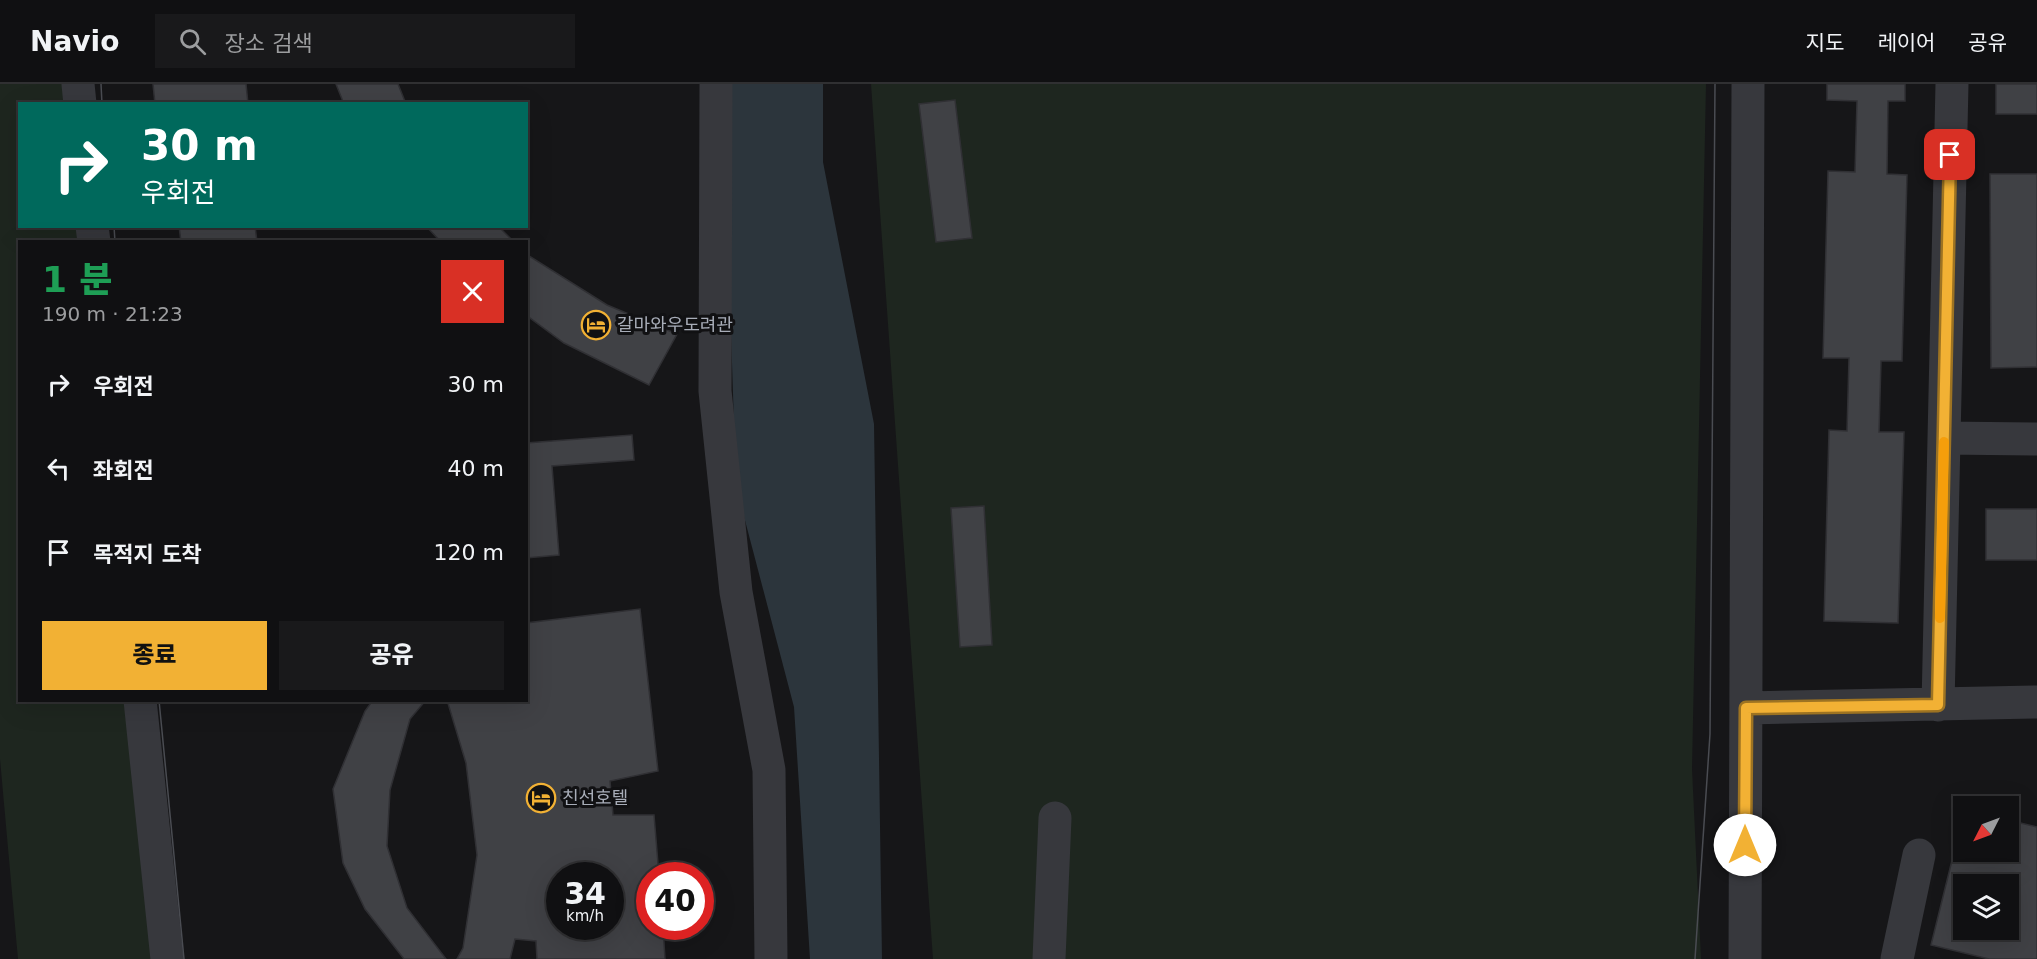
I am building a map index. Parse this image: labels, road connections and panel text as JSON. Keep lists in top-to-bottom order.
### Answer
{
  "places": {
    "hotel": ["갈마와우도려관", "친선호텔"]
  },
  "north": "bottom left",
  "page": {
    "header": "Navio",
    "search": "장소 검색",
    "nav": ["지도", "레이어", "공유"],
    "turn": ["30 m", "우회전"],
    "heading": ["1 분", "190 m · 21:23"],
    "list": [
      {
        "name": "우회전",
        "value": "30 m"
      },
      {
        "name": "좌회전",
        "value": "40 m"
      },
      {
        "name": "목적지 도착",
        "value": "120 m"
      }
    ],
    "buttons": ["종료", "공유"],
    "speed": "34 km/h",
    "limit": "40"
  }
}
